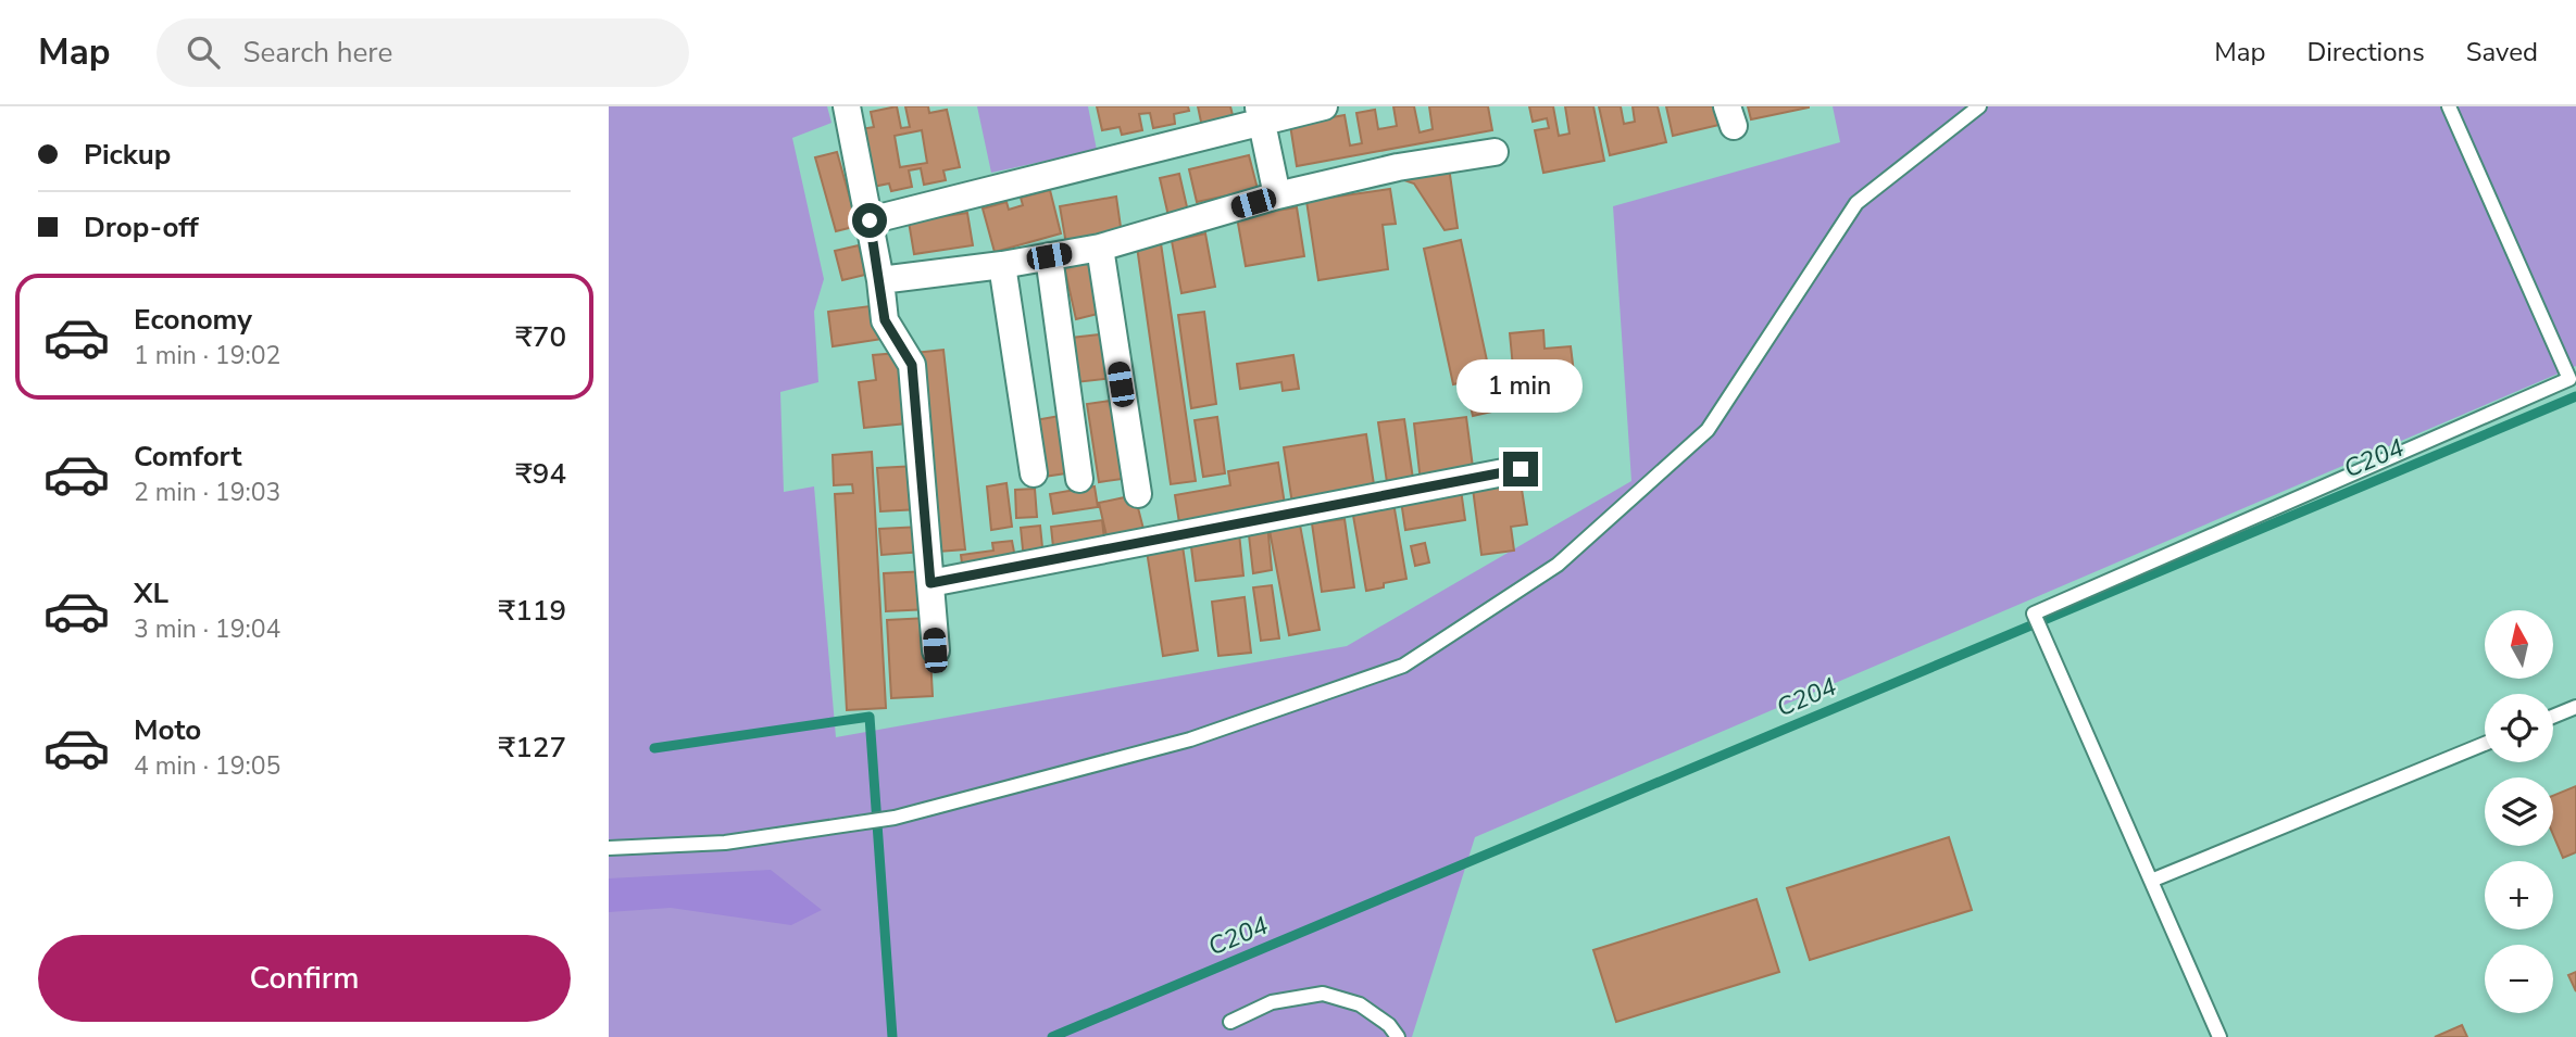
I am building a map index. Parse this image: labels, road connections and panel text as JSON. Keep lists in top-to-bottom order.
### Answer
{
  "water": ["C204"],
  "north": "top",
  "page": {
    "header": "Map",
    "search": "Search here",
    "nav": ["Map", "Directions", "Saved"],
    "banner": ["Pickup", "Drop-off"],
    "list": [
      {
        "name": "Economy",
        "note": "1 min · 19:02",
        "value": "₹70"
      },
      {
        "name": "Comfort",
        "note": "2 min · 19:03",
        "value": "₹94"
      },
      {
        "name": "XL",
        "note": "3 min · 19:04",
        "value": "₹119"
      },
      {
        "name": "Moto",
        "note": "4 min · 19:05",
        "value": "₹127"
      }
    ],
    "bubble": "1 min",
    "map_buttons": ["+", "−"],
    "buttons": "Confirm"
  }
}
